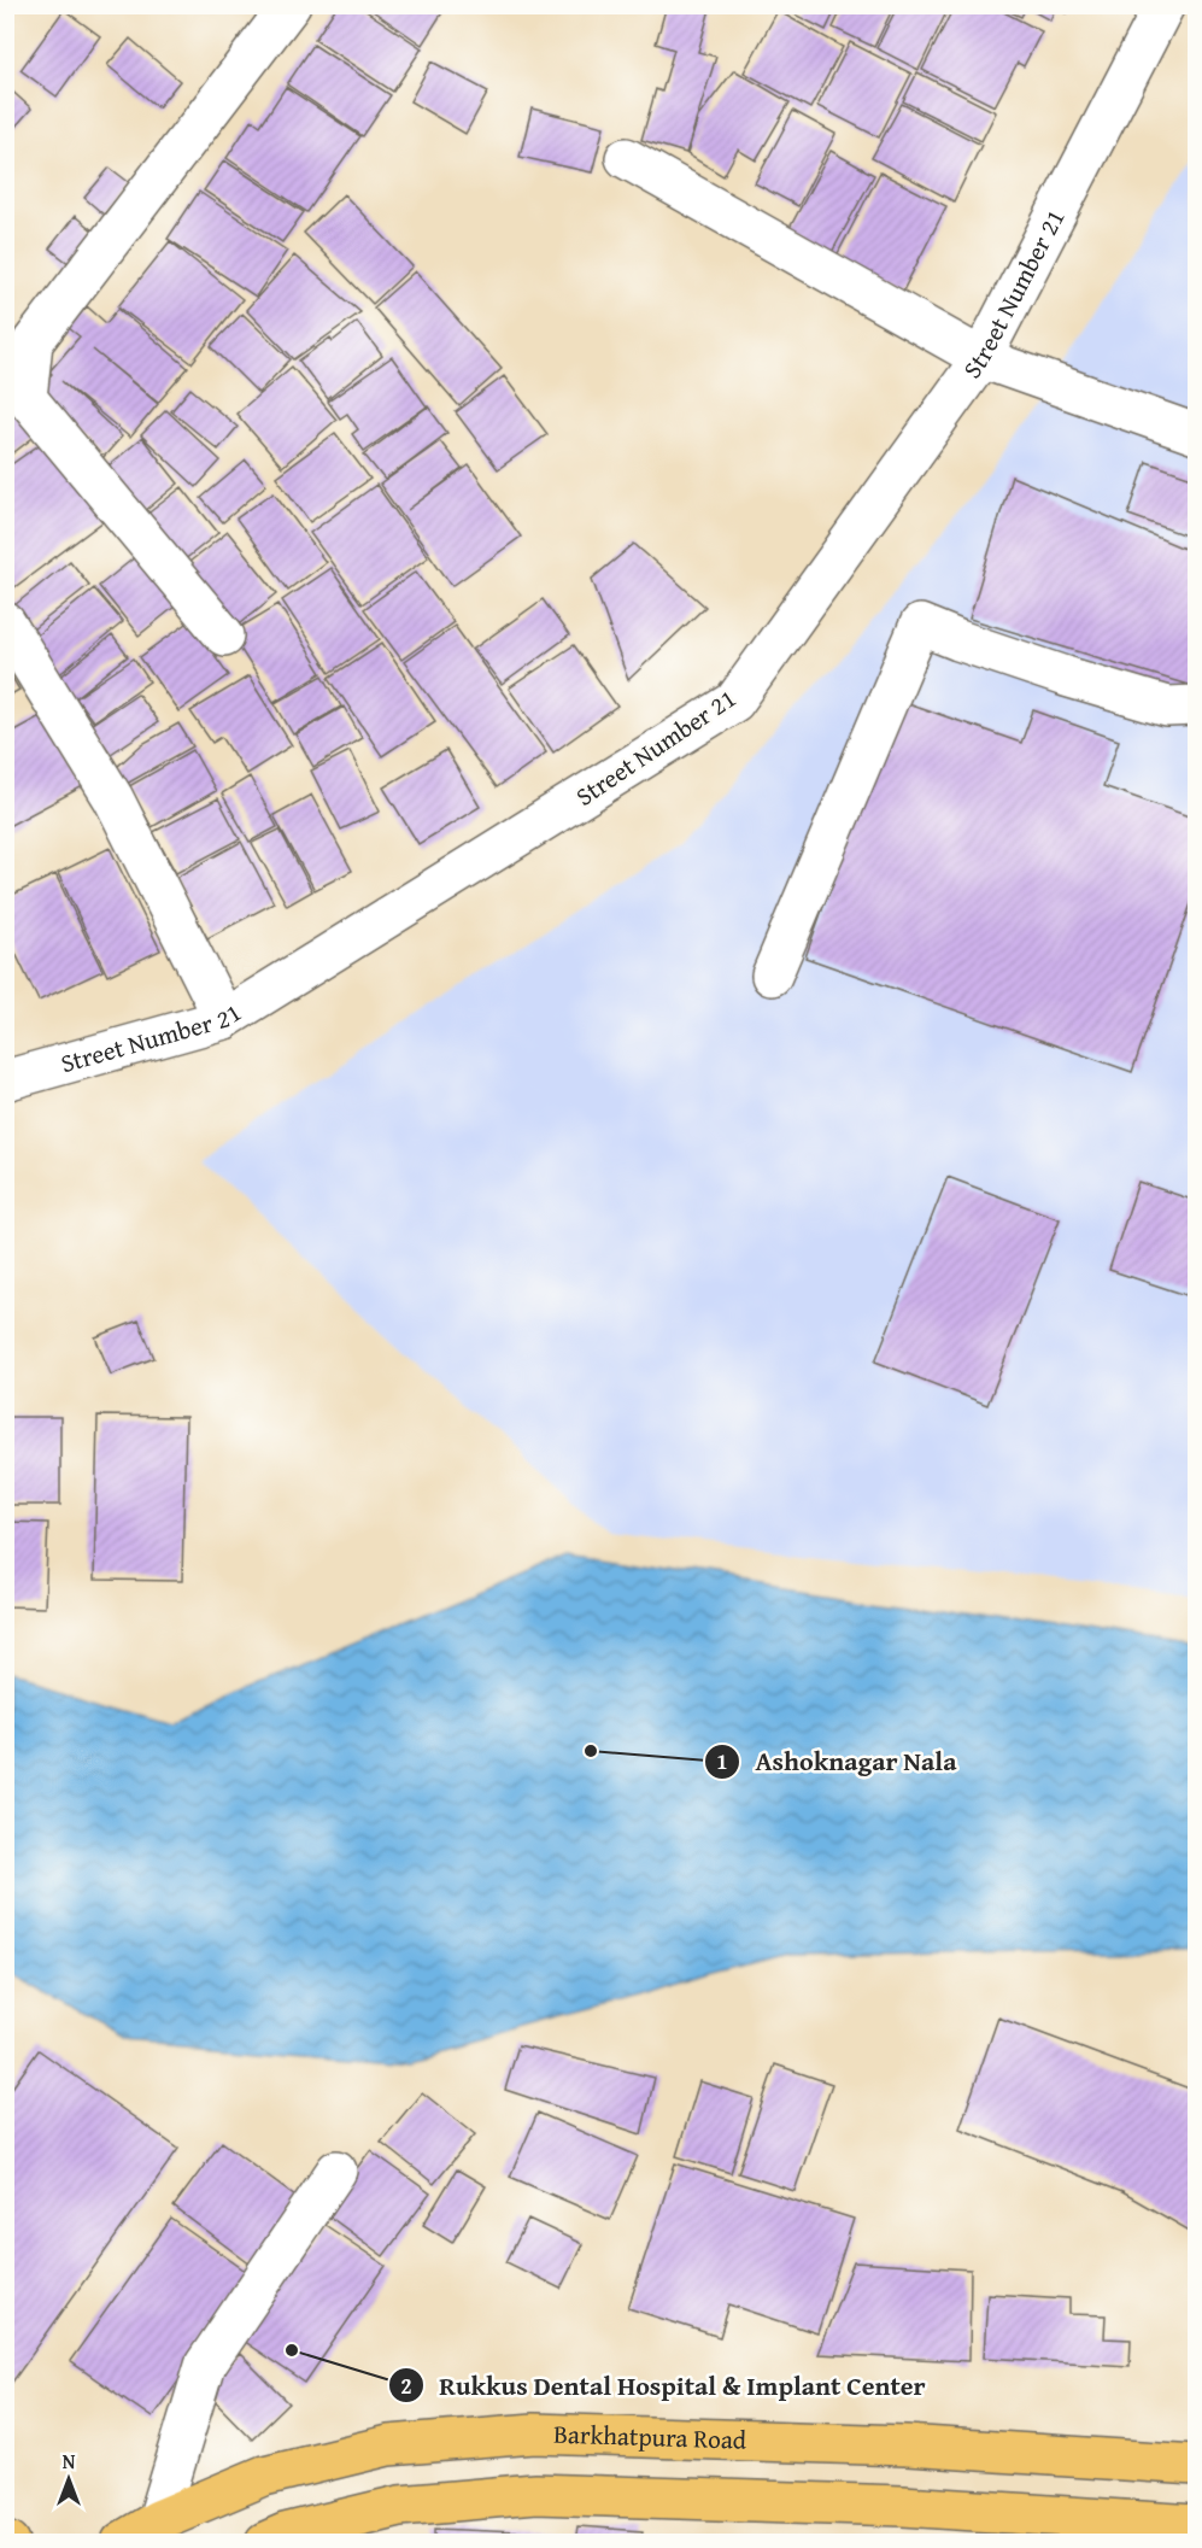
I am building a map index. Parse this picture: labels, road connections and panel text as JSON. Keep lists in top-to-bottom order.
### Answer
{
  "streets": {
    "main road": ["Barkhatpura Road"],
    "street": ["Street Number 21"]
  },
  "places": ["Ashoknagar Nala", "Rukkus Dental Hospital & Implant Center"],
  "north": "top"
}
